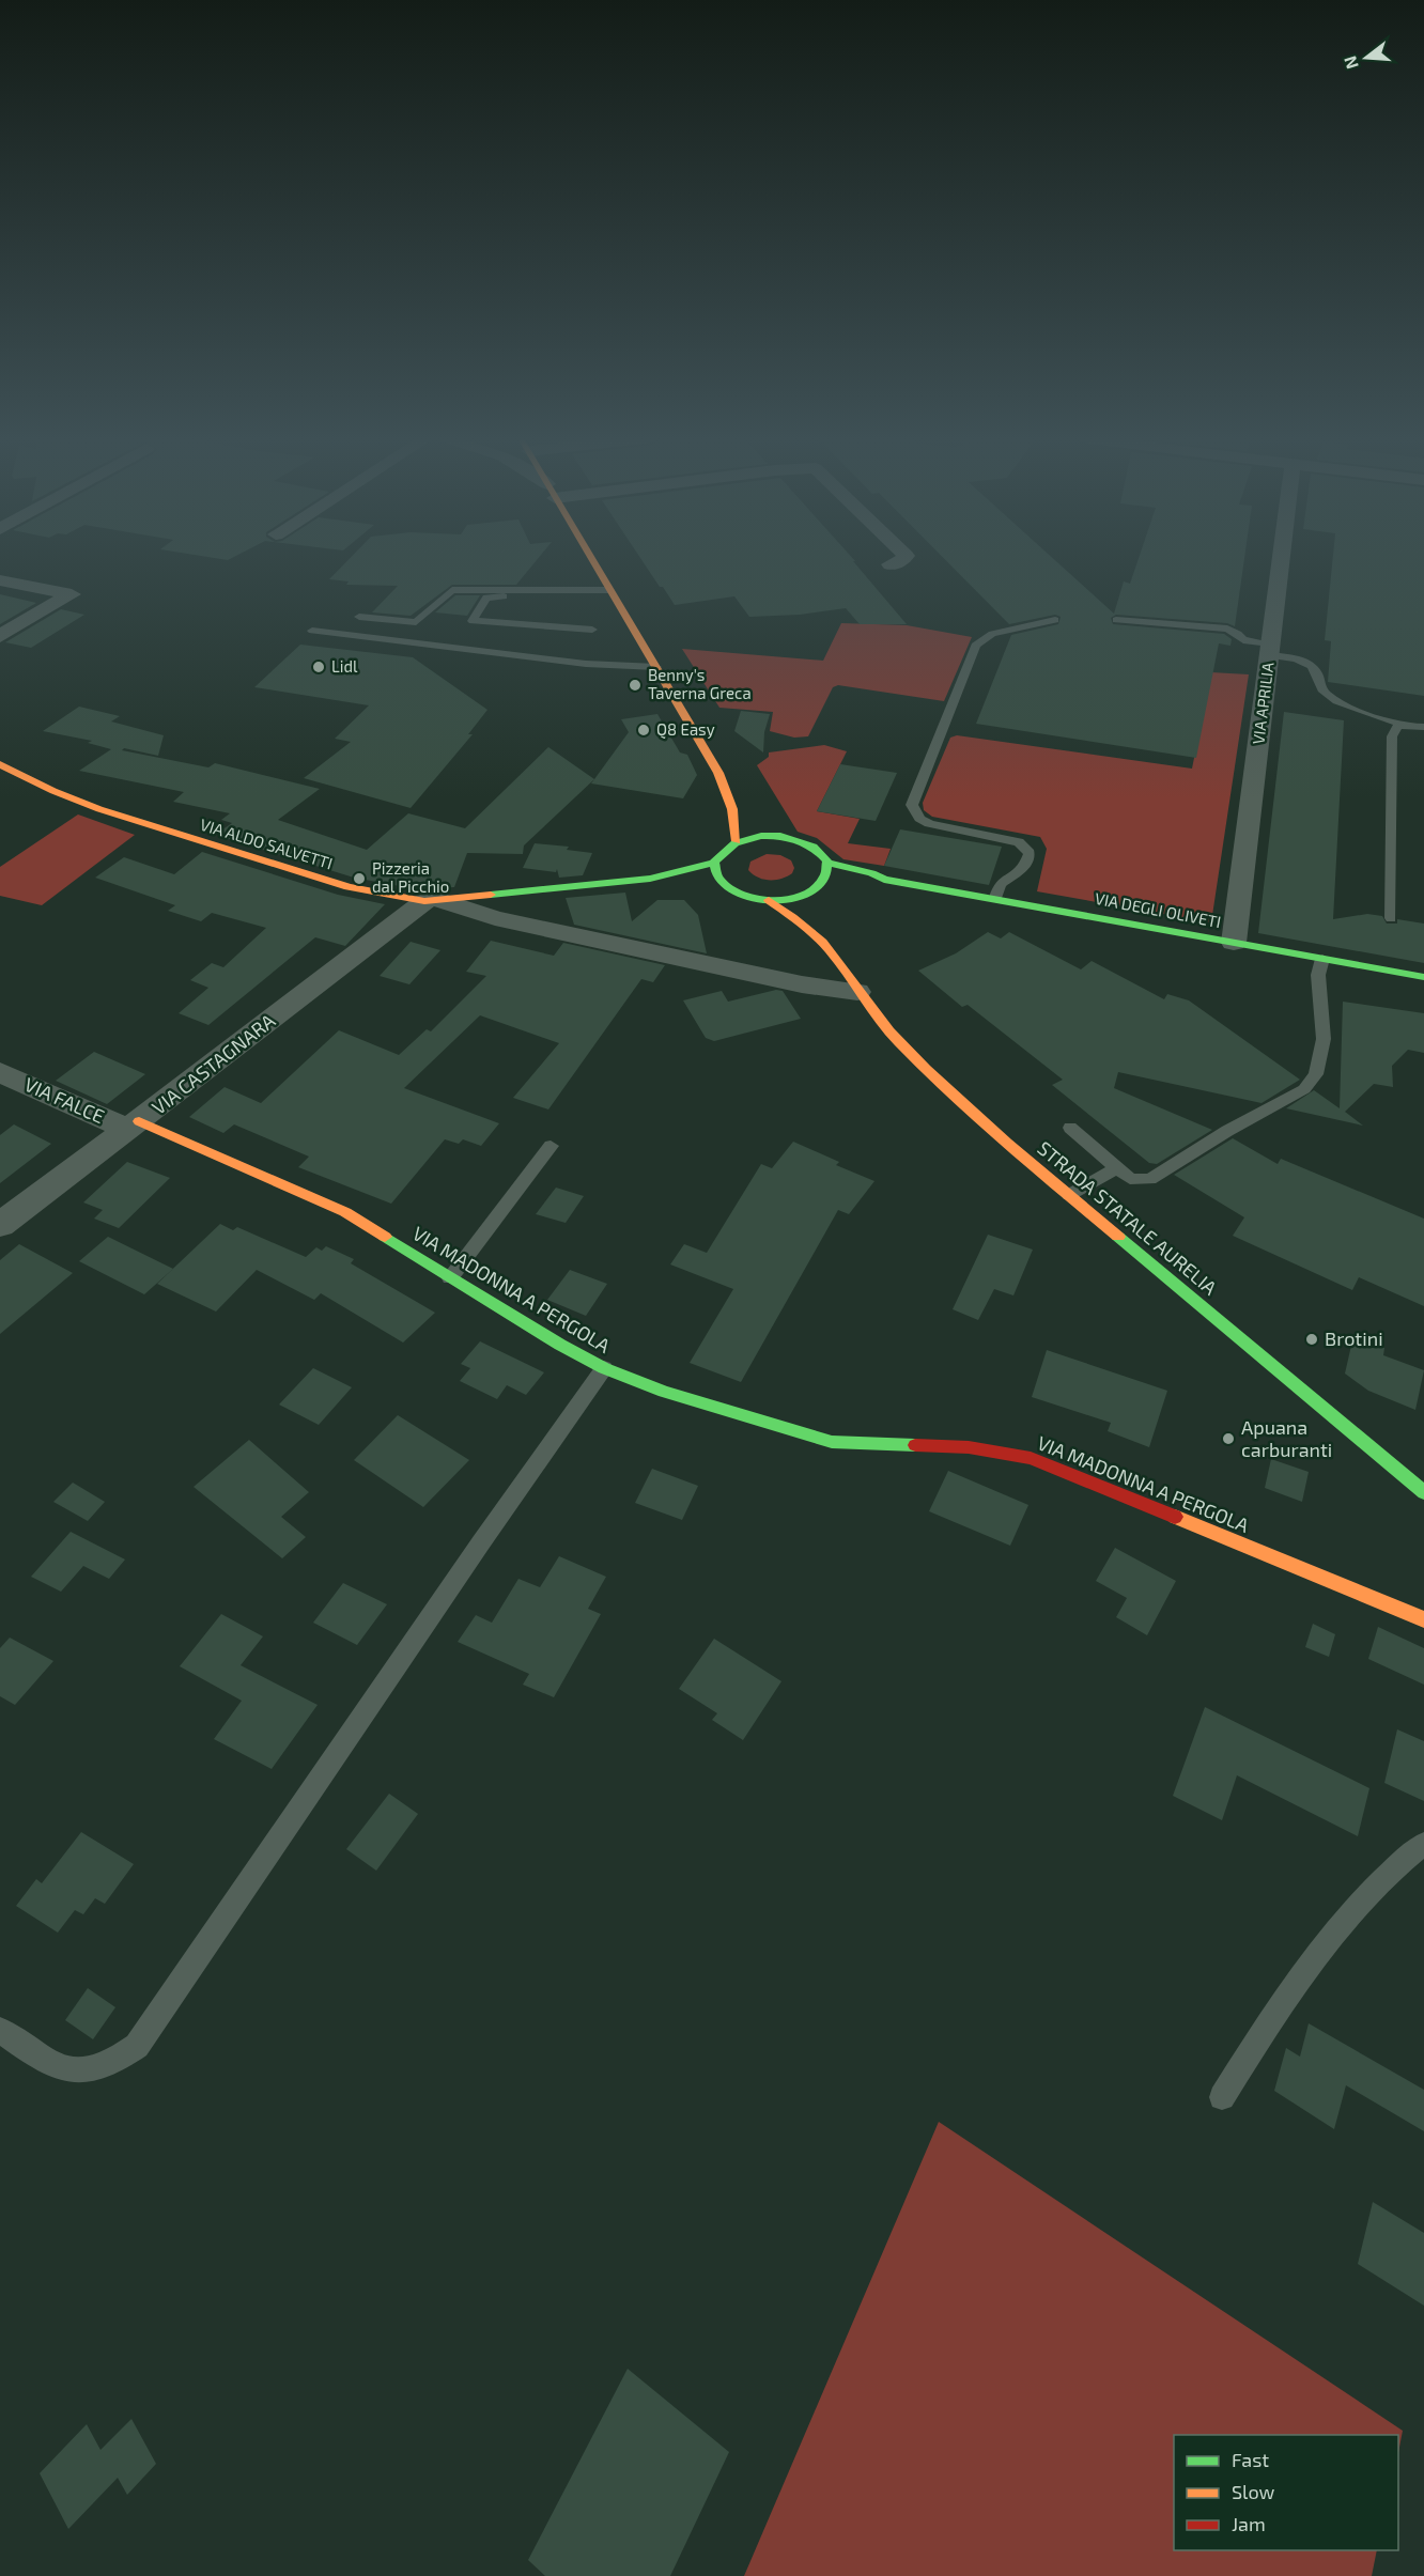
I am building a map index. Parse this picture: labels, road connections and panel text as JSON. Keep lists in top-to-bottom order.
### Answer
{
  "streets": {
    "main road": [
      "VIA ALDO SALVETTI",
      "VIA DEGLI OLIVETI",
      "STRADA STATALE AURELIA",
      "VIA MADONNA A PERGOLA"
    ],
    "street": ["VIA APRILIA", "VIA CASTAGNARA", "VIA FALCE"]
  },
  "crossings": [
    ["VIA APRILIA", "VIA DEGLI OLIVETI"],
    ["VIA ALDO SALVETTI", "VIA DEGLI OLIVETI"],
    ["VIA ALDO SALVETTI", "VIA CASTAGNARA"],
    ["VIA ALDO SALVETTI", "STRADA STATALE AURELIA"],
    ["VIA DEGLI OLIVETI", "STRADA STATALE AURELIA"],
    ["VIA CASTAGNARA", "VIA FALCE"],
    ["VIA CASTAGNARA", "VIA MADONNA A PERGOLA"],
    ["VIA FALCE", "VIA MADONNA A PERGOLA"]
  ],
  "places": [
    "Lidl",
    "Benny's Taverna Greca",
    "Q8 Easy",
    "Pizzeria dal Picchio",
    "Brotini",
    "Apuana carburanti"
  ],
  "legend": ["Fast", "Slow", "Jam"],
  "north": "left"
}
